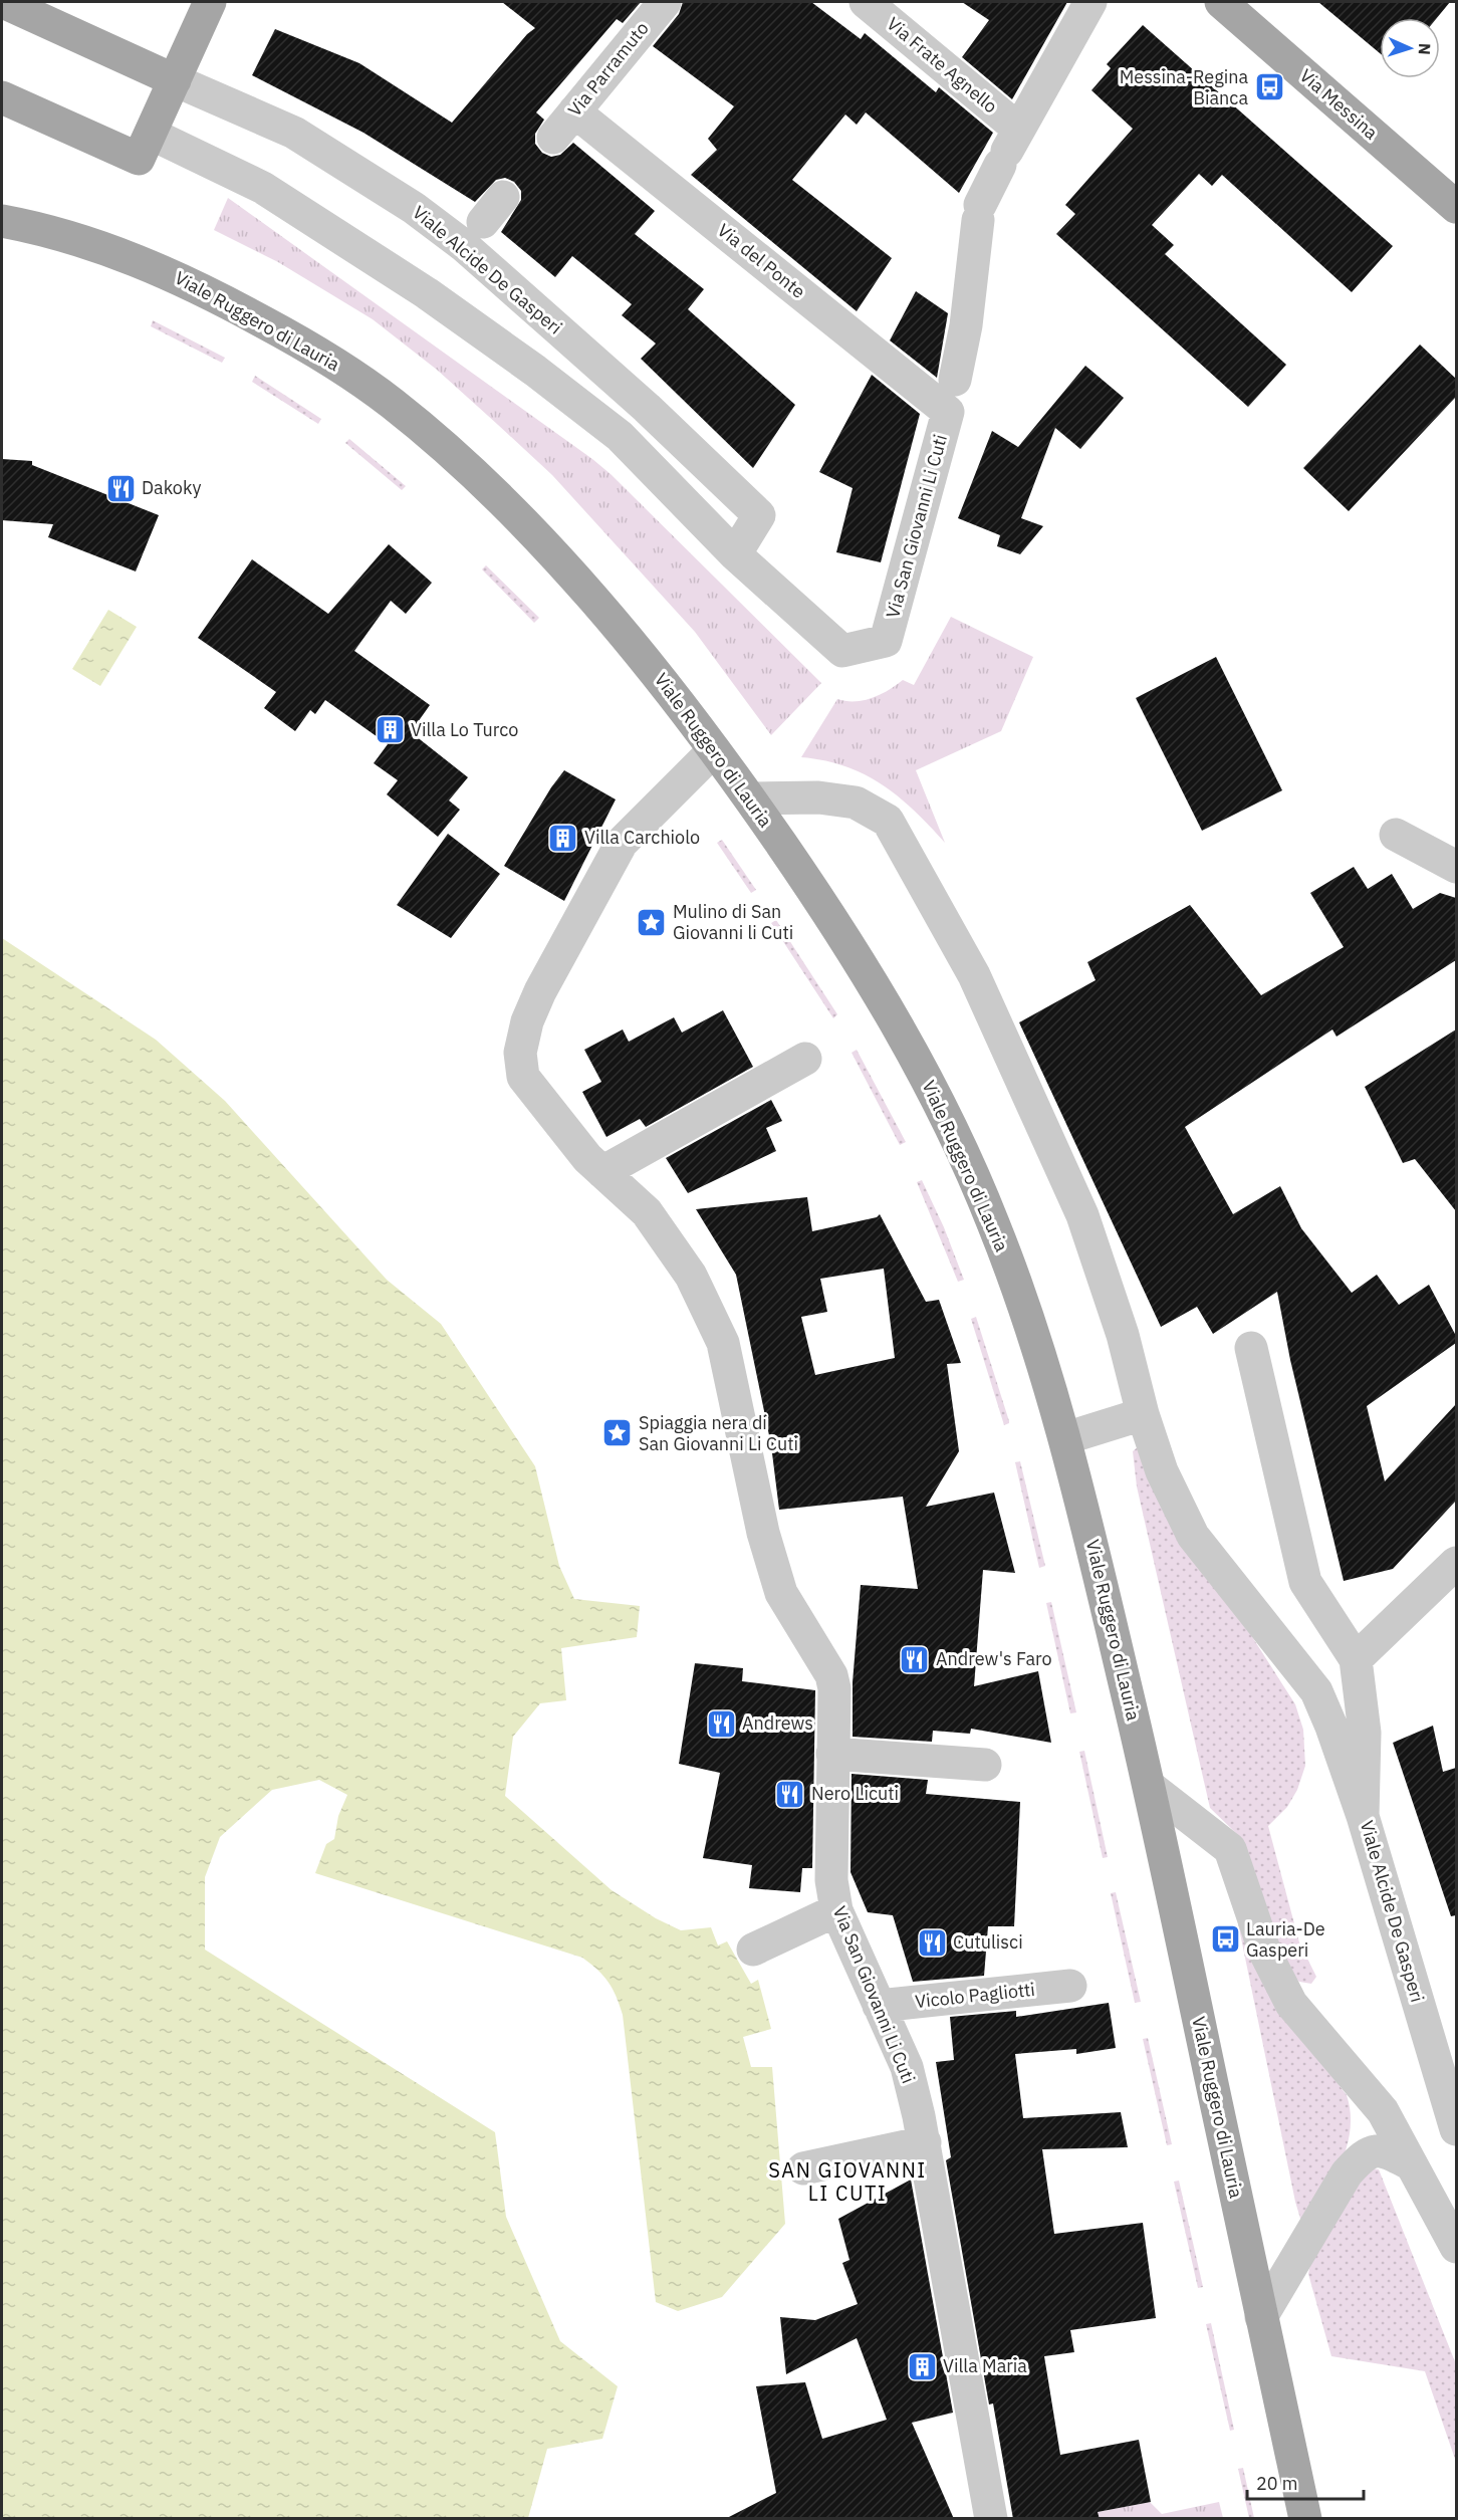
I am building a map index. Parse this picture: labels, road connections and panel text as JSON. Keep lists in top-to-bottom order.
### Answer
{
  "streets": {
    "main road": ["Via Messina", "Viale Alcide De Gasperi", "Viale Ruggero di Lauria"],
    "street": [
      "Via Frate Agnello",
      "Via Parramuto",
      "Via del Ponte",
      "Via San Giovanni Li Cuti",
      "Vicolo Pagliotti"
    ]
  },
  "crossings": [
    ["Via Parramuto", "Via del Ponte"],
    ["Via del Ponte", "Via San Giovanni Li Cuti"],
    ["Viale Alcide De Gasperi", "Via San Giovanni Li Cuti"],
    ["Viale Ruggero di Lauria", "Via San Giovanni Li Cuti"],
    ["Via San Giovanni Li Cuti", "Vicolo Pagliotti"]
  ],
  "districts": ["SAN GIOVANNI LI CUTI"],
  "places": {
    "bus stop": ["Messina-Regina Bianca", "Lauria-De Gasperi"],
    "restaurant": [
      "Dakoky",
      "Andrew's Faro",
      "Andrews",
      "Nero Licuti",
      "Cutulisci"
    ],
    "building": ["Villa Lo Turco", "Villa Carchiolo", "Villa Maria"],
    "place": ["Mulino di San Giovanni li Cuti", "Spiaggia nera di San Giovanni Li Cuti"]
  },
  "scale_bar": "20 m",
  "north": "right"
}
